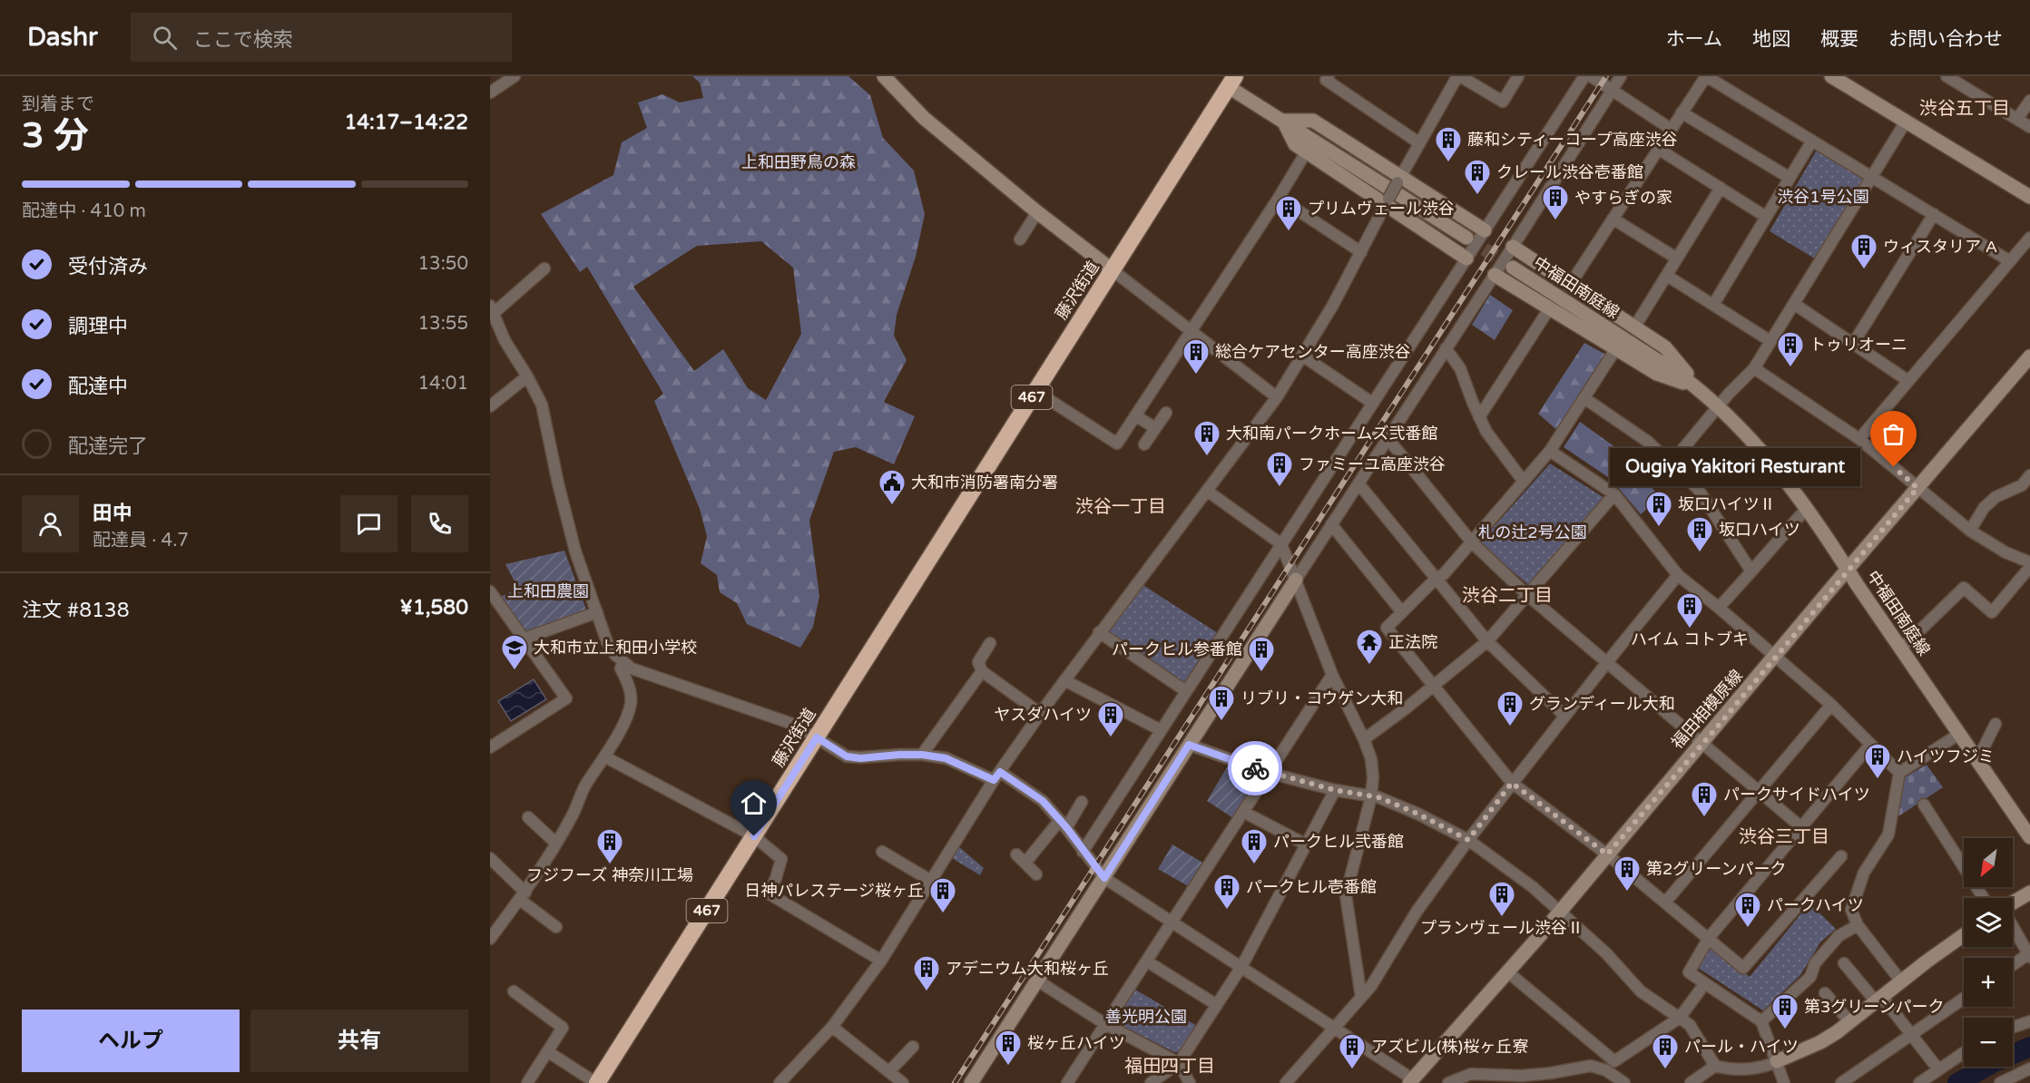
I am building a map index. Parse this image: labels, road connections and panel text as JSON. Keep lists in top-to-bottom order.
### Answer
{
  "streets": {
    "highway": ["藤沢街道", "467"],
    "street": ["中福田南庭線", "福田相模原線"]
  },
  "crossings": [
    ["中福田南庭線", "福田相模原線"]
  ],
  "districts": [
    "渋谷五丁目",
    "渋谷一丁目",
    "渋谷二丁目",
    "渋谷三丁目",
    "福田四丁目"
  ],
  "parks": [
    "上和田野鳥の森",
    "渋谷1号公園",
    "札の辻2号公園",
    "上和田農園",
    "善光明公園"
  ],
  "places": {
    "building": [
      "藤和シティーコープ高座渋谷",
      "クレール渋谷壱番館",
      "やすらぎの家",
      "プリムヴェール渋谷",
      "ウィスタリア A",
      "トゥリオーニ",
      "総合ケアセンター高座渋谷",
      "大和南パークホームズ弐番館",
      "ファミーユ高座渋谷",
      "坂口ハイツⅡ",
      "坂口ハイツ",
      "ハイム コトブキ",
      "パークヒル参番館",
      "リブリ・コウゲン大和",
      "グランディール大和",
      "ヤスダハイツ",
      "ハイツフジミ",
      "パークサイドハイツ",
      "フジフーズ 神奈川工場",
      "パークヒル弐番館",
      "第2グリーンパーク",
      "パークヒル壱番館",
      "日神パレステージ桜ヶ丘",
      "プランヴェール渋谷Ⅱ",
      "パークハイツ",
      "アデニウム大和桜ヶ丘",
      "第3グリーンパーク",
      "桜ヶ丘ハイツ",
      "アズビル(株)桜ヶ丘寮",
      "パール・ハイツ"
    ],
    "other": ["Ougiya Yakitori Resturant"],
    "public building": ["大和市消防署南分署"],
    "temple": ["正法院"],
    "school or university": ["大和市立上和田小学校"]
  },
  "north": "bottom left",
  "page": {
    "header": "Dashr",
    "search": "ここで検索",
    "nav": [
      "ホーム",
      "地図",
      "概要",
      "お問い合わせ"
    ],
    "heading": ["3 分", "到着まで", "14:17–14:22"],
    "panel": [
      "田中",
      "配達員 · 4.7",
      "注文 #8138",
      "¥1,580"
    ],
    "bar": "配達中 · 410 m",
    "list": [
      ["受付済み", "13:50"],
      ["調理中", "13:55"],
      ["配達中", "14:01"],
      "配達完了"
    ],
    "bubble": "Ougiya Yakitori Resturant",
    "map_buttons": ["+", "−"],
    "buttons": ["ヘルプ", "共有"]
  }
}
